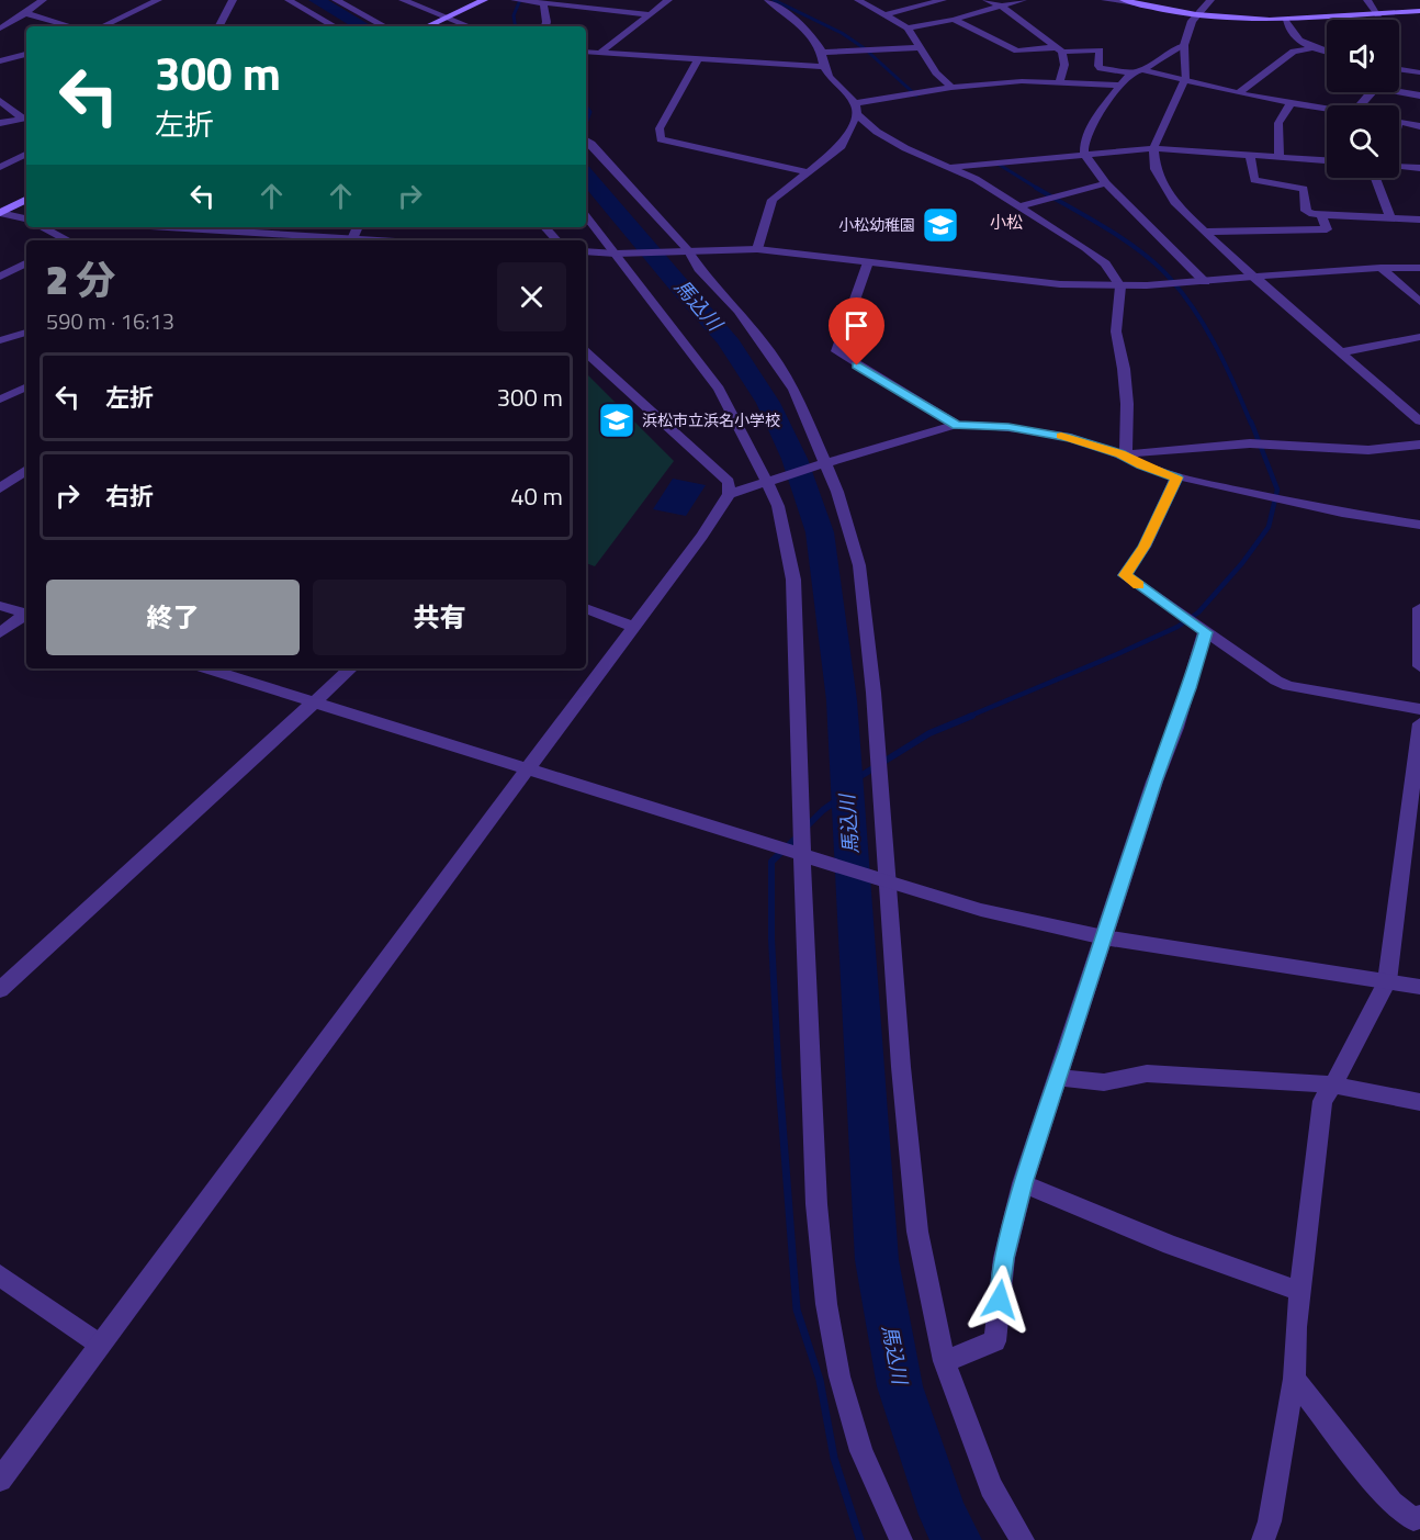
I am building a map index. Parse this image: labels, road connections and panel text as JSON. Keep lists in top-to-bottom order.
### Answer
{
  "districts": ["小松"],
  "water": ["馬込川"],
  "places": {
    "school or university": ["小松幼稚園", "浜松市立浜名小学校"]
  },
  "page": {
    "turn": ["300 m", "左折"],
    "heading": ["2 分", "590 m · 16:13"],
    "list": [
      {
        "name": "左折",
        "value": "300 m"
      },
      {
        "name": "右折",
        "value": "40 m"
      }
    ],
    "buttons": ["終了", "共有"]
  }
}
